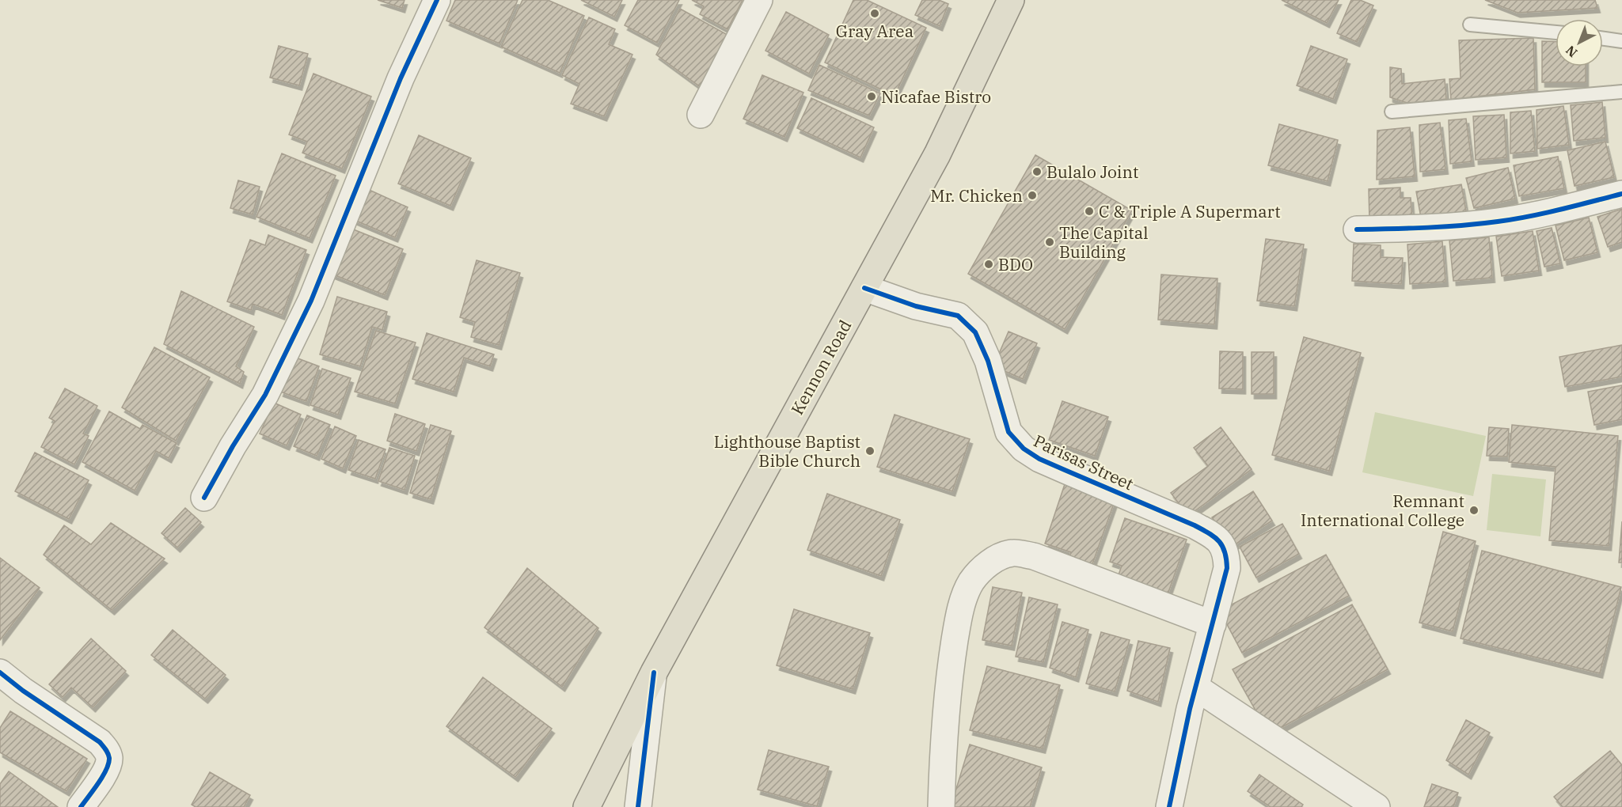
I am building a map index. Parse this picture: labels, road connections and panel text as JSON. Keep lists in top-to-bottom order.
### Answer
{
  "streets": {
    "highway": ["Kennon Road"],
    "street": ["Parisas Street"]
  },
  "crossings": [
    ["Kennon Road", "Parisas Street"]
  ],
  "places": [
    "Gray Area",
    "Nicafae Bistro",
    "Bulalo Joint",
    "Mr. Chicken",
    "C & Triple A Supermart",
    "The Capital Building",
    "BDO",
    "Lighthouse Baptist Bible Church",
    "Remnant International College"
  ],
  "north": "bottom left"
}
